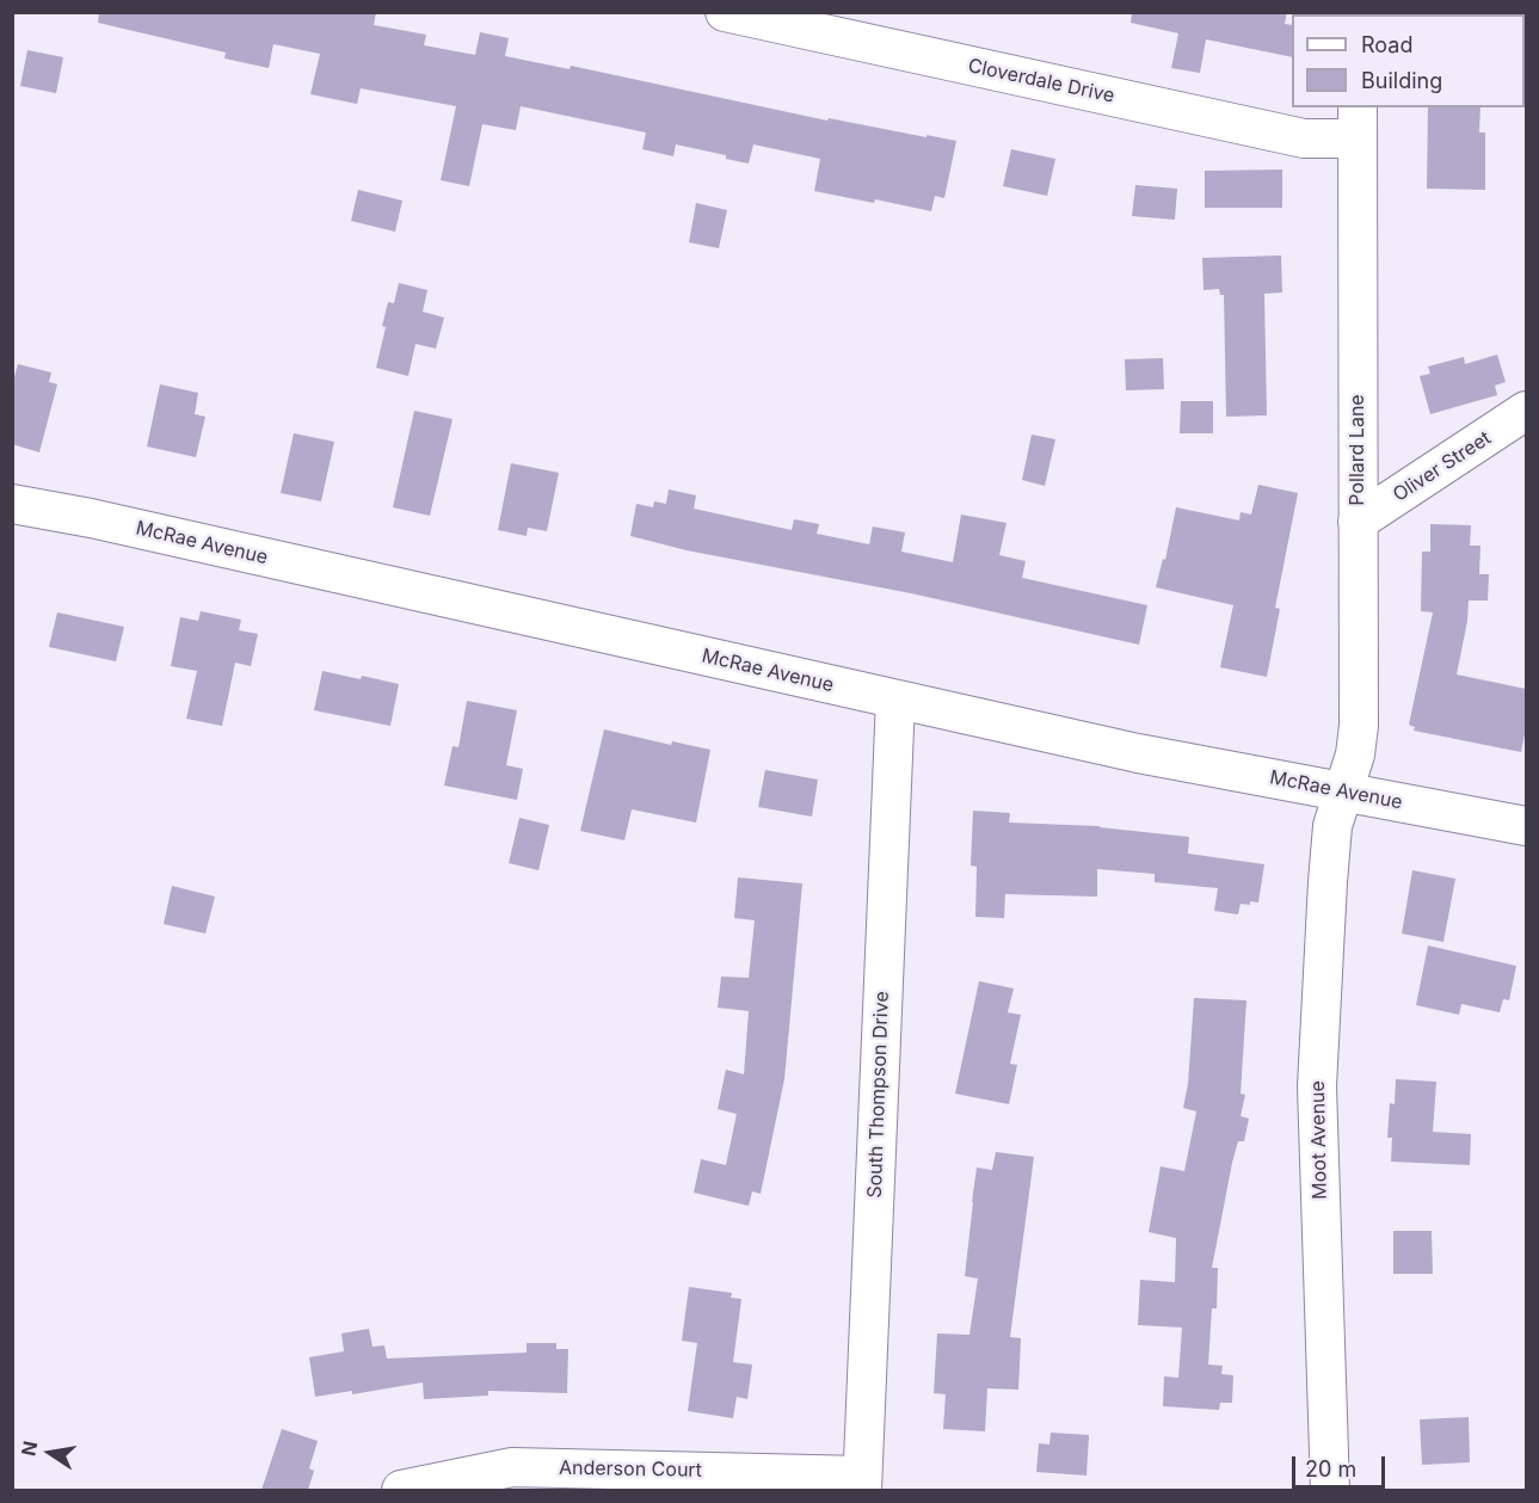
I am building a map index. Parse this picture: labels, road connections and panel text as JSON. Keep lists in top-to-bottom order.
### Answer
{
  "streets": {
    "street": [
      "Cloverdale Drive",
      "Pollard Lane",
      "Oliver Street",
      "McRae Avenue",
      "South Thompson Drive",
      "Moot Avenue",
      "Anderson Court"
    ]
  },
  "crossings": [
    ["Cloverdale Drive", "Pollard Lane"],
    ["Pollard Lane", "Oliver Street"],
    ["Pollard Lane", "McRae Avenue"],
    ["Pollard Lane", "Moot Avenue"],
    ["McRae Avenue", "South Thompson Drive"],
    ["McRae Avenue", "Moot Avenue"],
    ["South Thompson Drive", "Anderson Court"]
  ],
  "legend": ["Road", "Building"],
  "scale_bar": "20 m",
  "north": "left"
}
